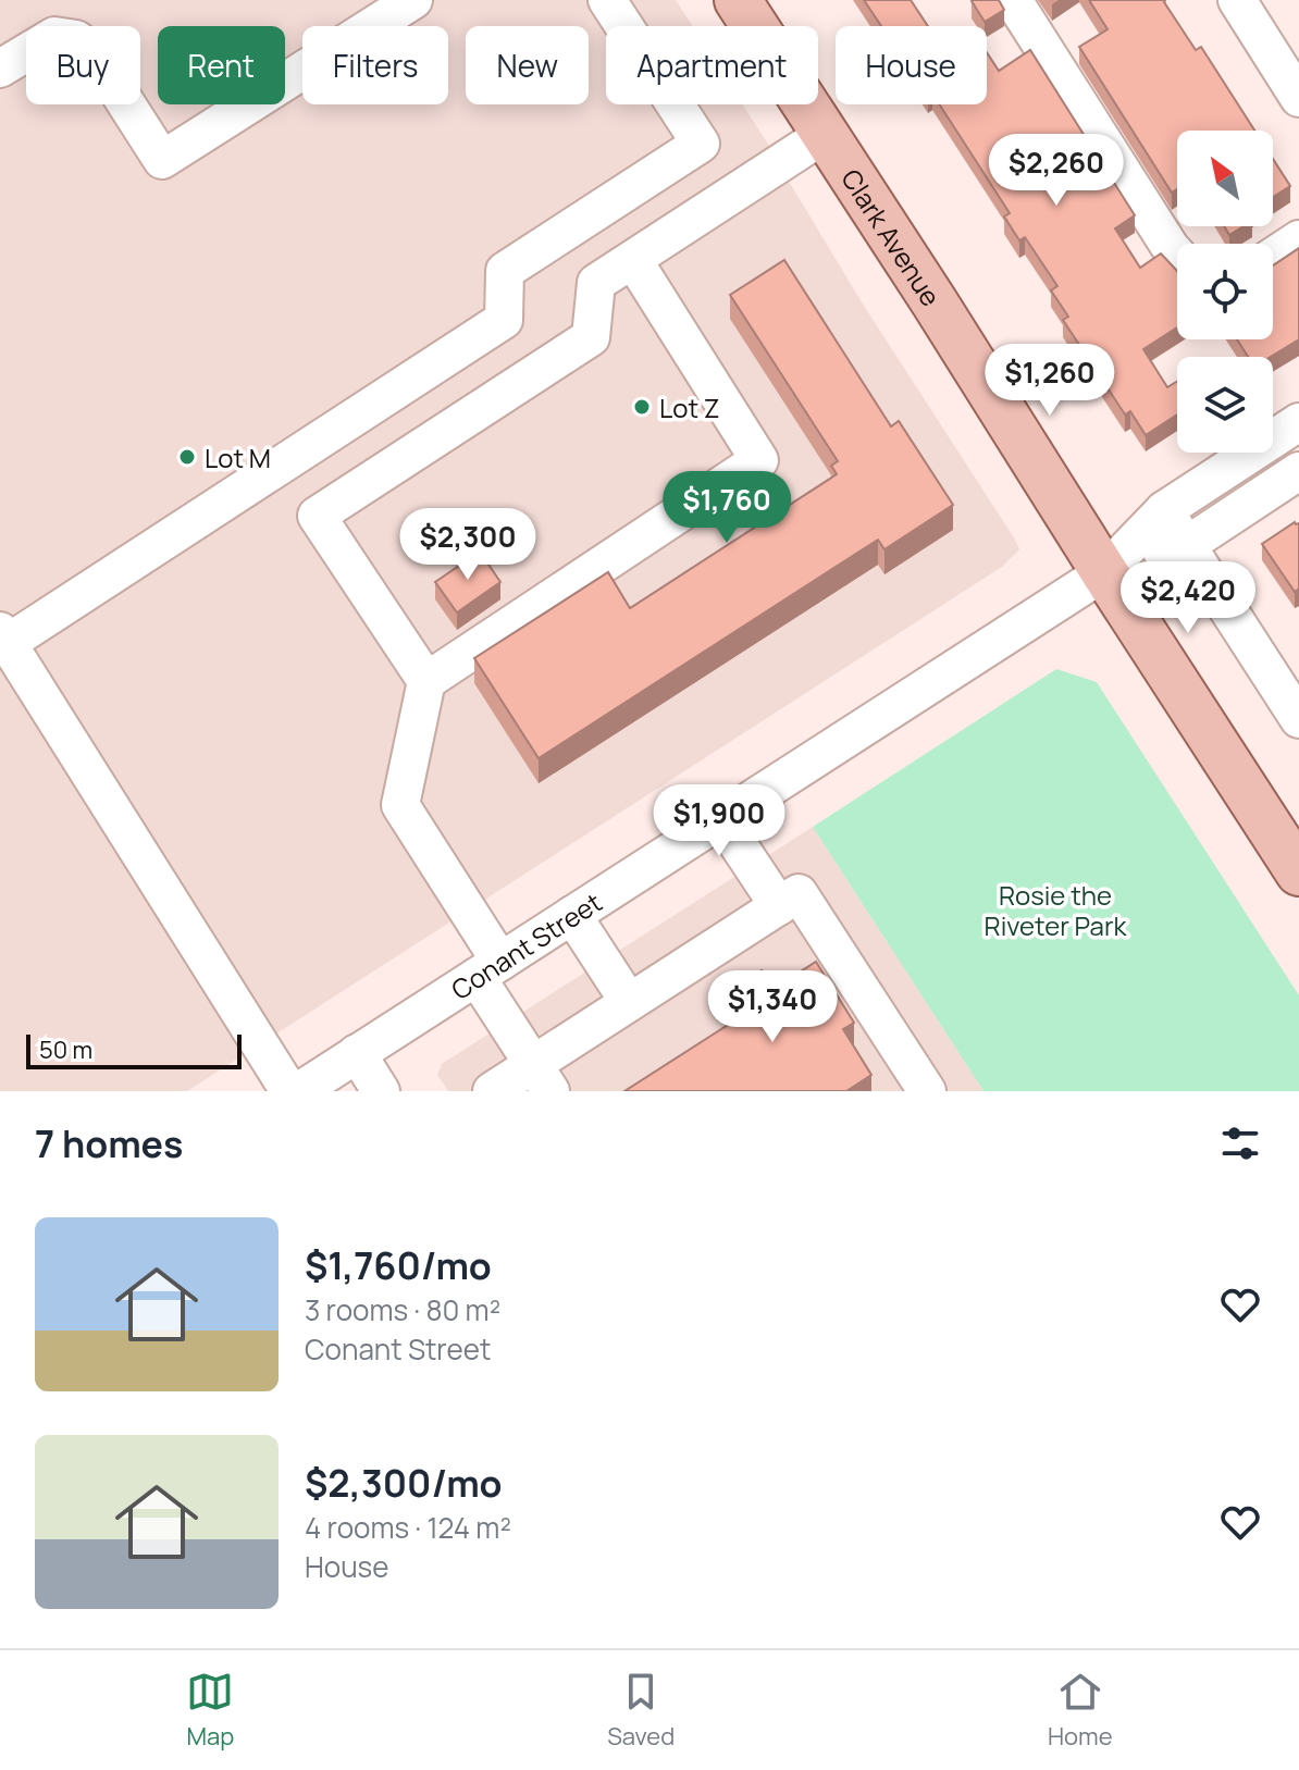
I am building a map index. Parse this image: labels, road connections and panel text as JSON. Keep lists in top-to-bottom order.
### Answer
{
  "streets": {
    "main road": ["Clark Avenue"],
    "street": ["Conant Street"]
  },
  "crossings": [
    ["Clark Avenue", "Conant Street"]
  ],
  "parks": ["Rosie the Riveter Park"],
  "places": ["Lot Z", "Lot M"],
  "scale_bar": "50 m",
  "north": "top left",
  "page": {
    "chip": [
      "Buy",
      "Rent",
      "Filters",
      "New",
      "Apartment",
      "House"
    ],
    "price": [
      "$2,260",
      "$1,260",
      "$1,760",
      "$2,300",
      "$2,420",
      "$1,900",
      "$1,340"
    ],
    "scale": "50 m",
    "heading": "7 homes",
    "list": [
      {
        "name": "$1,760/mo",
        "note": "3 rooms · 80 m² · Conant Street"
      },
      {
        "name": "$2,300/mo",
        "note": "4 rooms · 124 m² · House"
      }
    ],
    "tabs": ["Map", "Saved", "Home"]
  }
}
